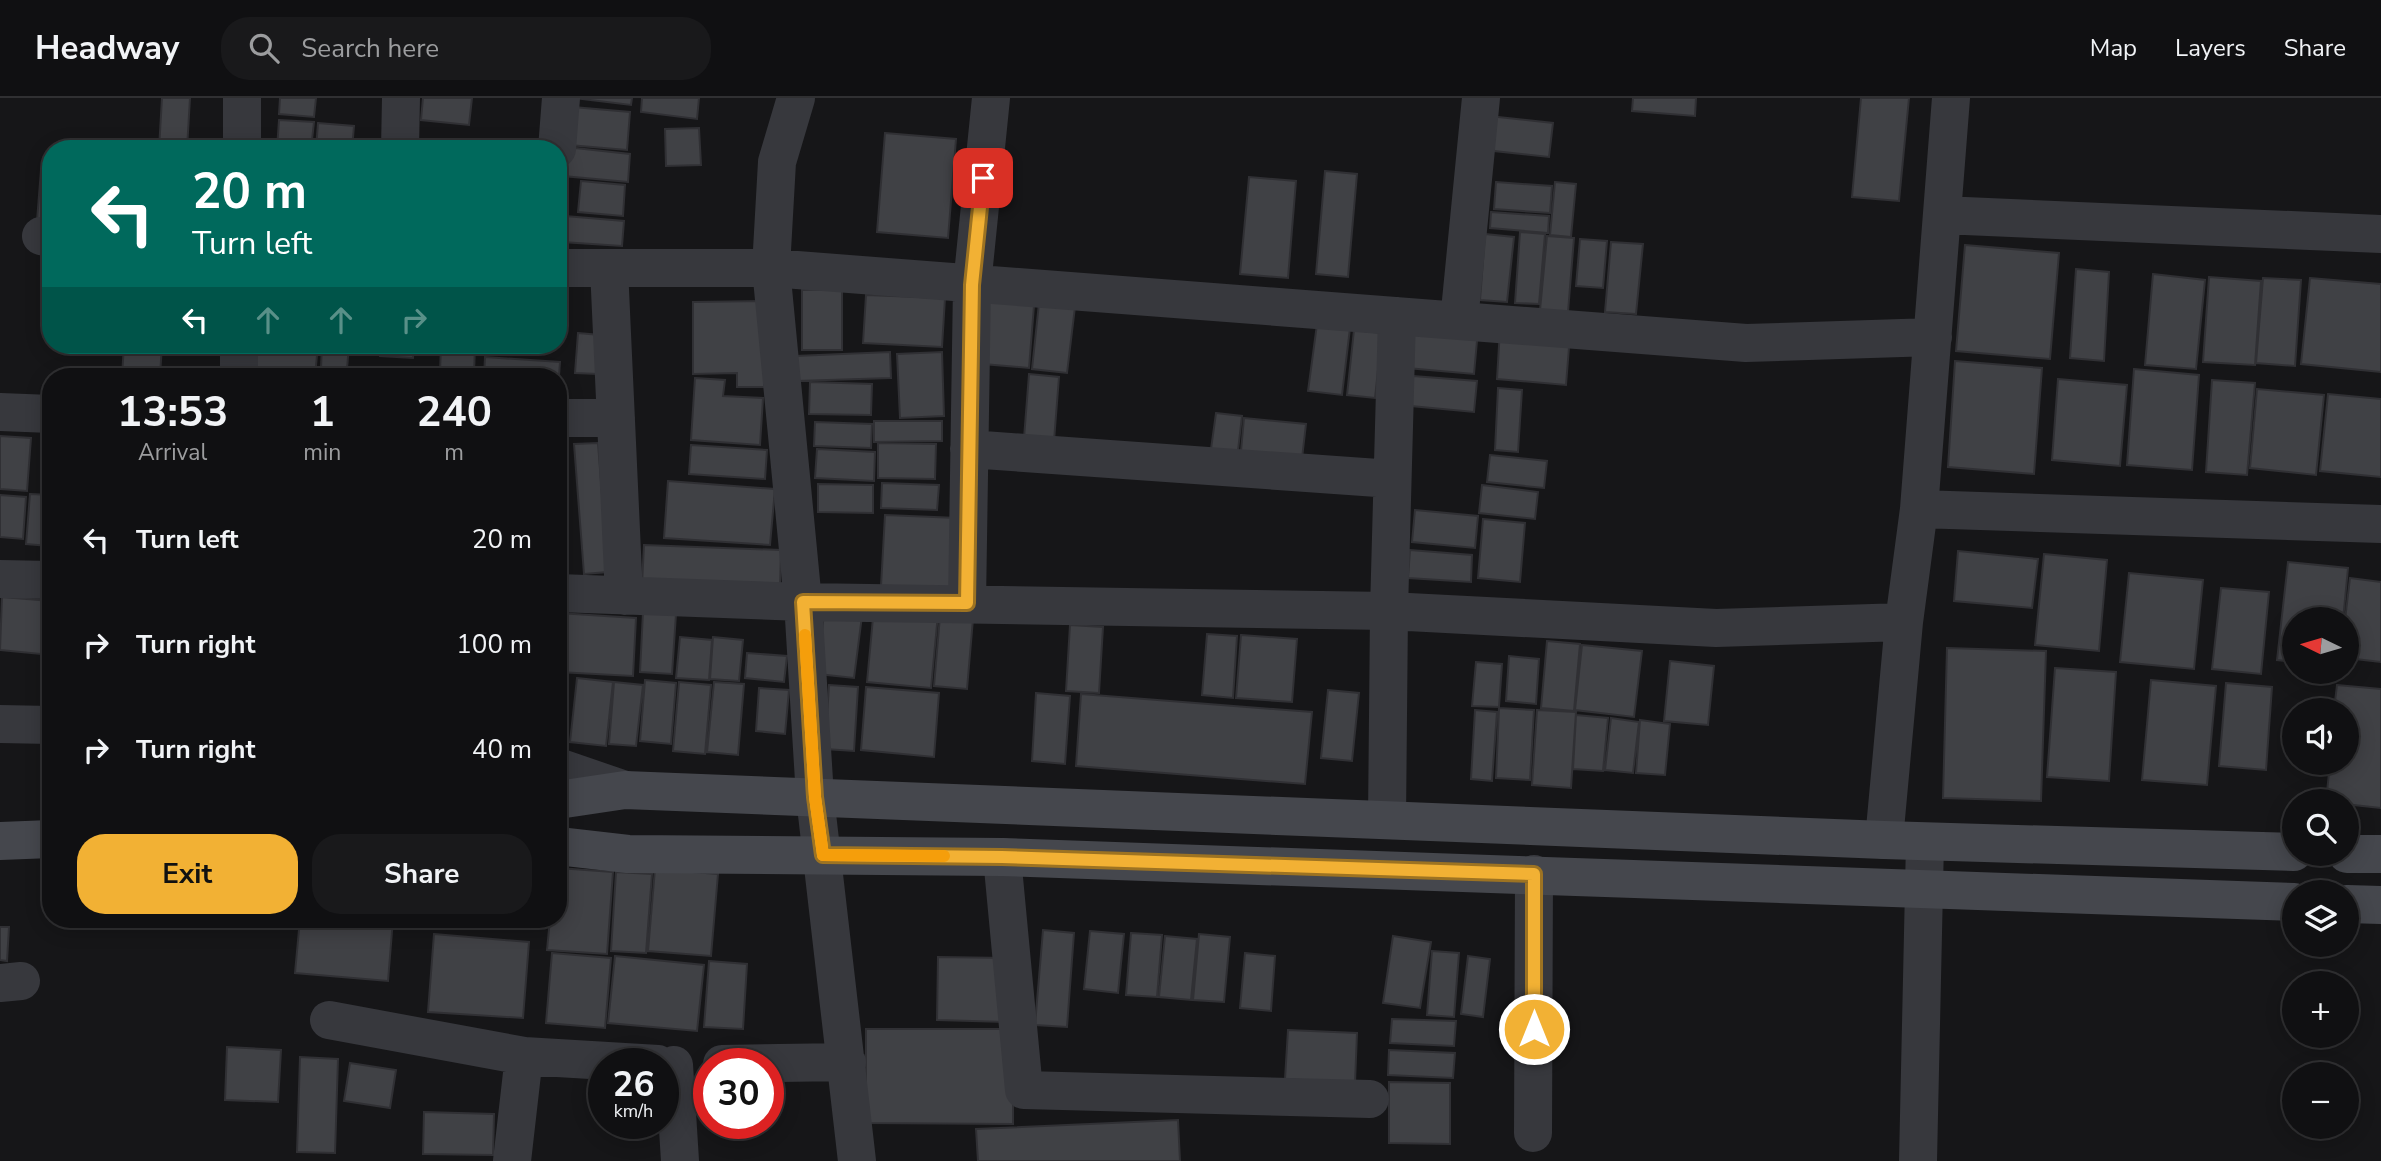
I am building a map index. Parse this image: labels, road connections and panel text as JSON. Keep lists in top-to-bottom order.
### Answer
{
  "north": "left",
  "page": {
    "header": "Headway",
    "search": "Search here",
    "nav": ["Map", "Layers", "Share"],
    "turn": ["20 m", "Turn left"],
    "eta": [
      "13:53",
      "Arrival",
      "1",
      "min",
      "240",
      "m"
    ],
    "list": [
      {
        "name": "Turn left",
        "value": "20 m"
      },
      {
        "name": "Turn right",
        "value": "100 m"
      },
      {
        "name": "Turn right",
        "value": "40 m"
      }
    ],
    "map_buttons": ["+", "−"],
    "buttons": ["Exit", "Share"],
    "speed": "26 km/h",
    "limit": "30"
  }
}
